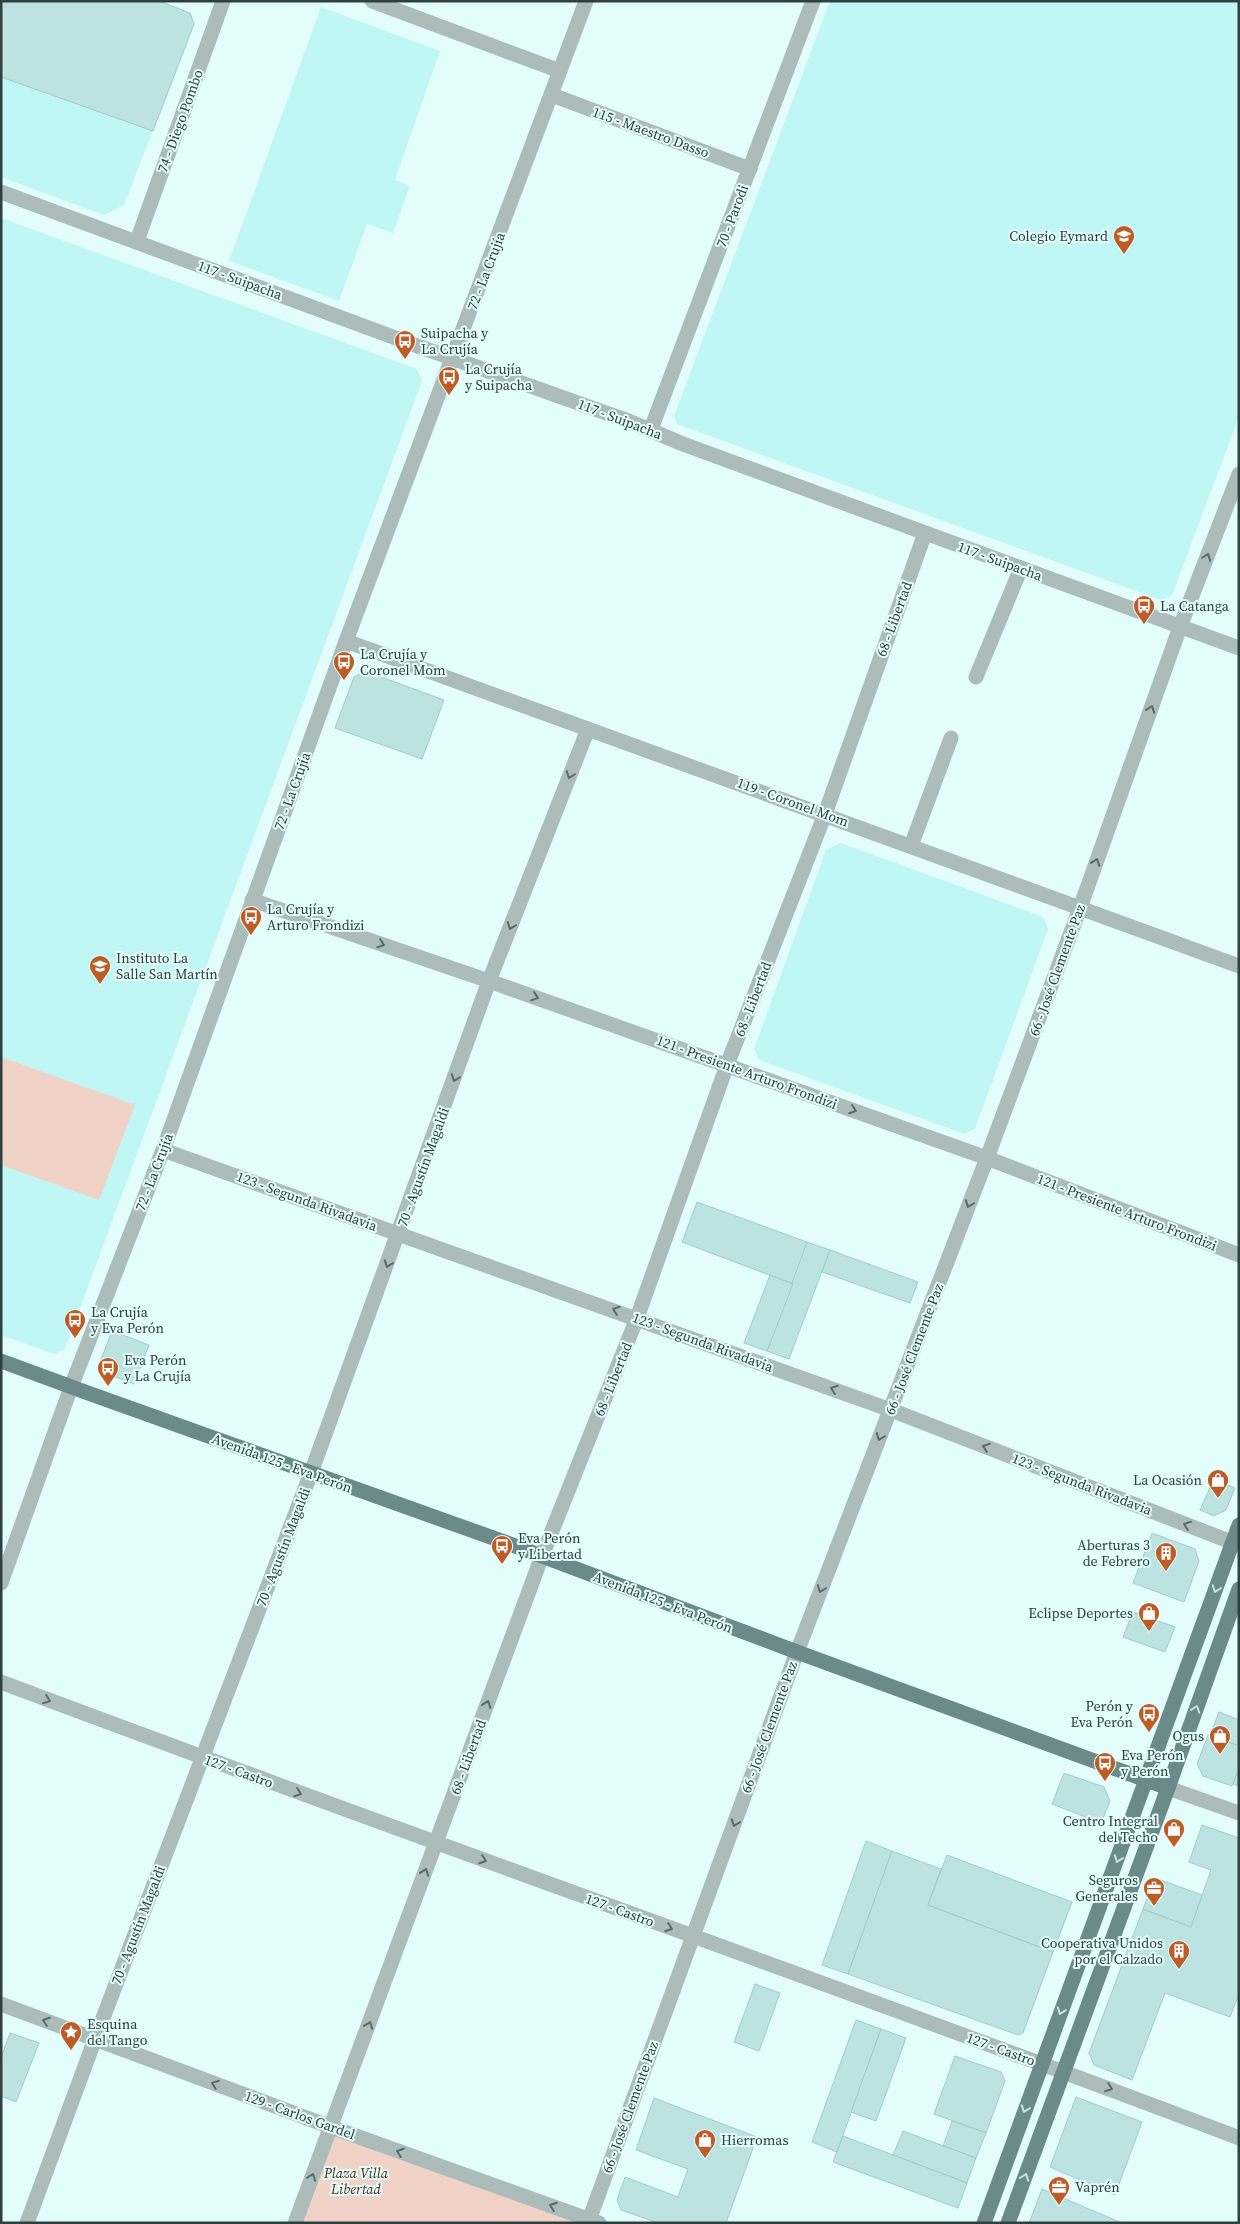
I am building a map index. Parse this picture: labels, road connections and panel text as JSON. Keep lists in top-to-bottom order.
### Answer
{
  "streets": {
    "main road": ["Avenida 125 - Eva Perón"],
    "street": [
      "74 - Diego Pombo",
      "115 - Maestro Dasso",
      "70 - Parodi",
      "72 - La Crujía",
      "117 - Suipacha",
      "68 - Libertad",
      "119 - Coronel Mom",
      "66 - José Clemente Paz",
      "121 - Presiente Arturo Frondizi",
      "70 - Agustín Magaldi",
      "123 - Segunda Rivadavia",
      "127 - Castro",
      "129 - Carlos Gardel"
    ]
  },
  "crossings": [
    ["74 - Diego Pombo", "117 - Suipacha"],
    ["115 - Maestro Dasso", "70 - Parodi"],
    ["115 - Maestro Dasso", "72 - La Crujía"],
    ["70 - Parodi", "117 - Suipacha"],
    ["72 - La Crujía", "117 - Suipacha"],
    ["72 - La Crujía", "119 - Coronel Mom"],
    ["72 - La Crujía", "121 - Presiente Arturo Frondizi"],
    ["72 - La Crujía", "123 - Segunda Rivadavia"],
    ["72 - La Crujía", "Avenida 125 - Eva Perón"],
    ["117 - Suipacha", "68 - Libertad"],
    ["117 - Suipacha", "66 - José Clemente Paz"],
    ["68 - Libertad", "119 - Coronel Mom"],
    ["68 - Libertad", "121 - Presiente Arturo Frondizi"],
    ["68 - Libertad", "123 - Segunda Rivadavia"],
    ["68 - Libertad", "Avenida 125 - Eva Perón"],
    ["68 - Libertad", "127 - Castro"],
    ["68 - Libertad", "129 - Carlos Gardel"],
    ["119 - Coronel Mom", "66 - José Clemente Paz"],
    ["119 - Coronel Mom", "70 - Agustín Magaldi"],
    ["66 - José Clemente Paz", "121 - Presiente Arturo Frondizi"],
    ["66 - José Clemente Paz", "123 - Segunda Rivadavia"],
    ["66 - José Clemente Paz", "Avenida 125 - Eva Perón"],
    ["66 - José Clemente Paz", "127 - Castro"],
    ["66 - José Clemente Paz", "129 - Carlos Gardel"],
    ["121 - Presiente Arturo Frondizi", "70 - Agustín Magaldi"],
    ["70 - Agustín Magaldi", "123 - Segunda Rivadavia"],
    ["70 - Agustín Magaldi", "Avenida 125 - Eva Perón"],
    ["70 - Agustín Magaldi", "127 - Castro"],
    ["70 - Agustín Magaldi", "129 - Carlos Gardel"]
  ],
  "one_way": [
    "68 - Libertad",
    "121 - Presiente Arturo Frondizi",
    "70 - Agustín Magaldi",
    "123 - Segunda Rivadavia",
    "127 - Castro",
    "129 - Carlos Gardel"
  ],
  "parks": ["Plaza Villa Libertad"],
  "places": {
    "school or university": ["Colegio Eymard", "Instituto La Salle San Martín"],
    "bus stop": [
      "Suipacha y La Crujía",
      "La Crujía y Suipacha",
      "La Catanga",
      "La Crujía y Coronel Mom",
      "La Crujía y Arturo Frondizi",
      "La Crujía y Eva Perón",
      "Eva Perón y La Crujía",
      "Eva Perón y Libertad",
      "Perón y Eva Perón",
      "Eva Perón y Perón"
    ],
    "shop": [
      "La Ocasión",
      "Eclipse Deportes",
      "Ogus",
      "Centro Integral del Techo",
      "Hierromas"
    ],
    "building": ["Aberturas 3 de Febrero", "Cooperativa Unidos por el Calzado"],
    "office": ["Seguros Generales", "Vaprén"],
    "place": ["Esquina del Tango"]
  }
}
